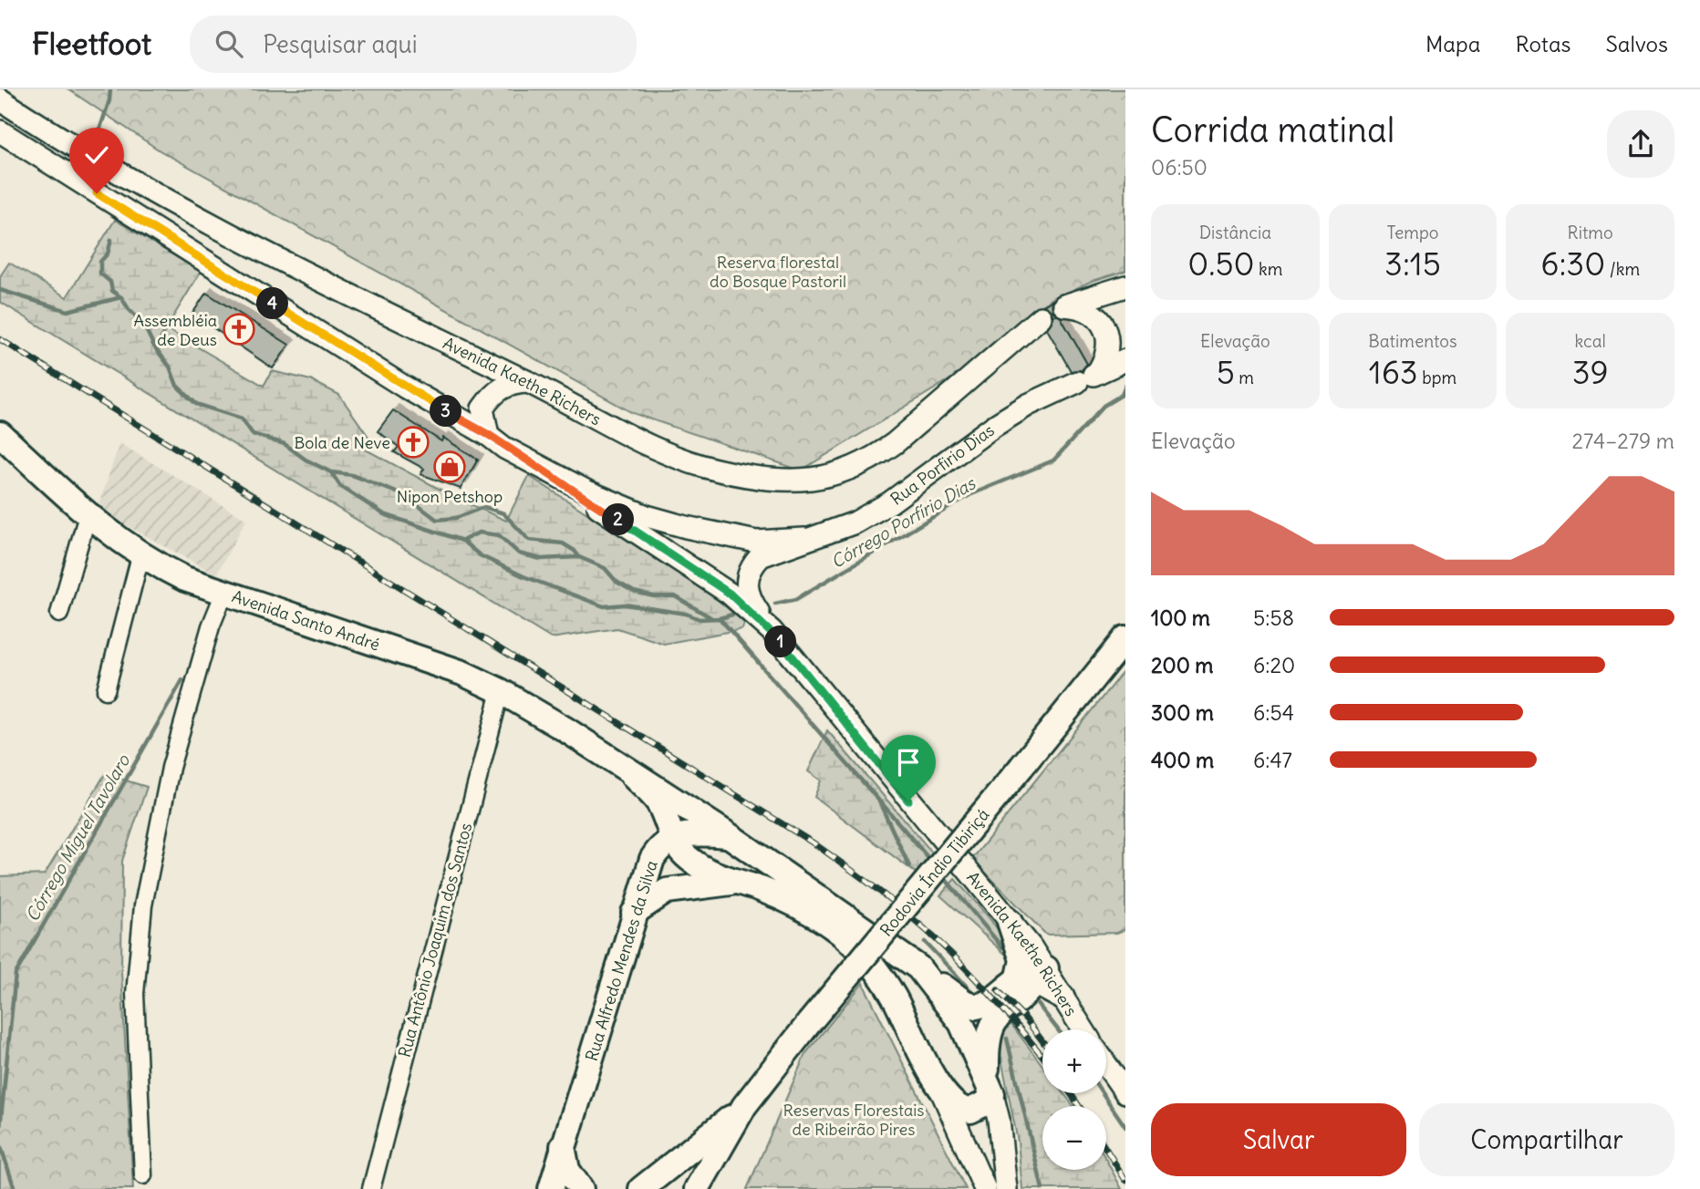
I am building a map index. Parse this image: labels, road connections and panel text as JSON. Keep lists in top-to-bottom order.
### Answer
{
  "streets": {
    "highway": ["Avenida Santo André", "Rodovia Índio Tibiriçá", "Rua Alfredo Mendes da Silva"],
    "main road": ["Avenida Kaethe Richers", "Rua Porfirio Dias"],
    "street": ["Rua Antônio Joaquim dos Santos"]
  },
  "crossings": [
    ["Avenida Kaethe Richers", "Rua Porfirio Dias"],
    ["Avenida Santo André", "Rua Antônio Joaquim dos Santos"],
    ["Avenida Santo André", "Rua Alfredo Mendes da Silva"]
  ],
  "water": ["Córrego Porfírio Dias", "Córrego Miguel Tavolaro"],
  "parks": ["Reserva florestal do Bosque Pastoril", "Reservas Florestais de Ribeirão Pires"],
  "places": {
    "church": ["Assembléia de Deus", "Bola de Neve"],
    "shop": ["Nipon Petshop"]
  },
  "page": {
    "header": "Fleetfoot",
    "search": "Pesquisar aqui",
    "nav": ["Mapa", "Rotas", "Salvos"],
    "heading": ["Corrida matinal", "06:50"],
    "stats": [
      ["Distância", "0.50 km"],
      ["Tempo", "3:15"],
      ["Ritmo", "6:30 /km"],
      ["Elevação", "5 m"],
      ["Batimentos", "163 bpm"],
      ["kcal", "39"]
    ],
    "pins": [
      "4",
      "3",
      "2",
      "1"
    ],
    "chart": ["Elevação", "274–279 m"],
    "list": [
      {
        "name": "100 m",
        "note": "5:58"
      },
      {
        "name": "200 m",
        "note": "6:20"
      },
      {
        "name": "300 m",
        "note": "6:54"
      },
      {
        "name": "400 m",
        "note": "6:47"
      }
    ],
    "map_buttons": ["+", "−"],
    "buttons": ["Salvar", "Compartilhar"]
  }
}
